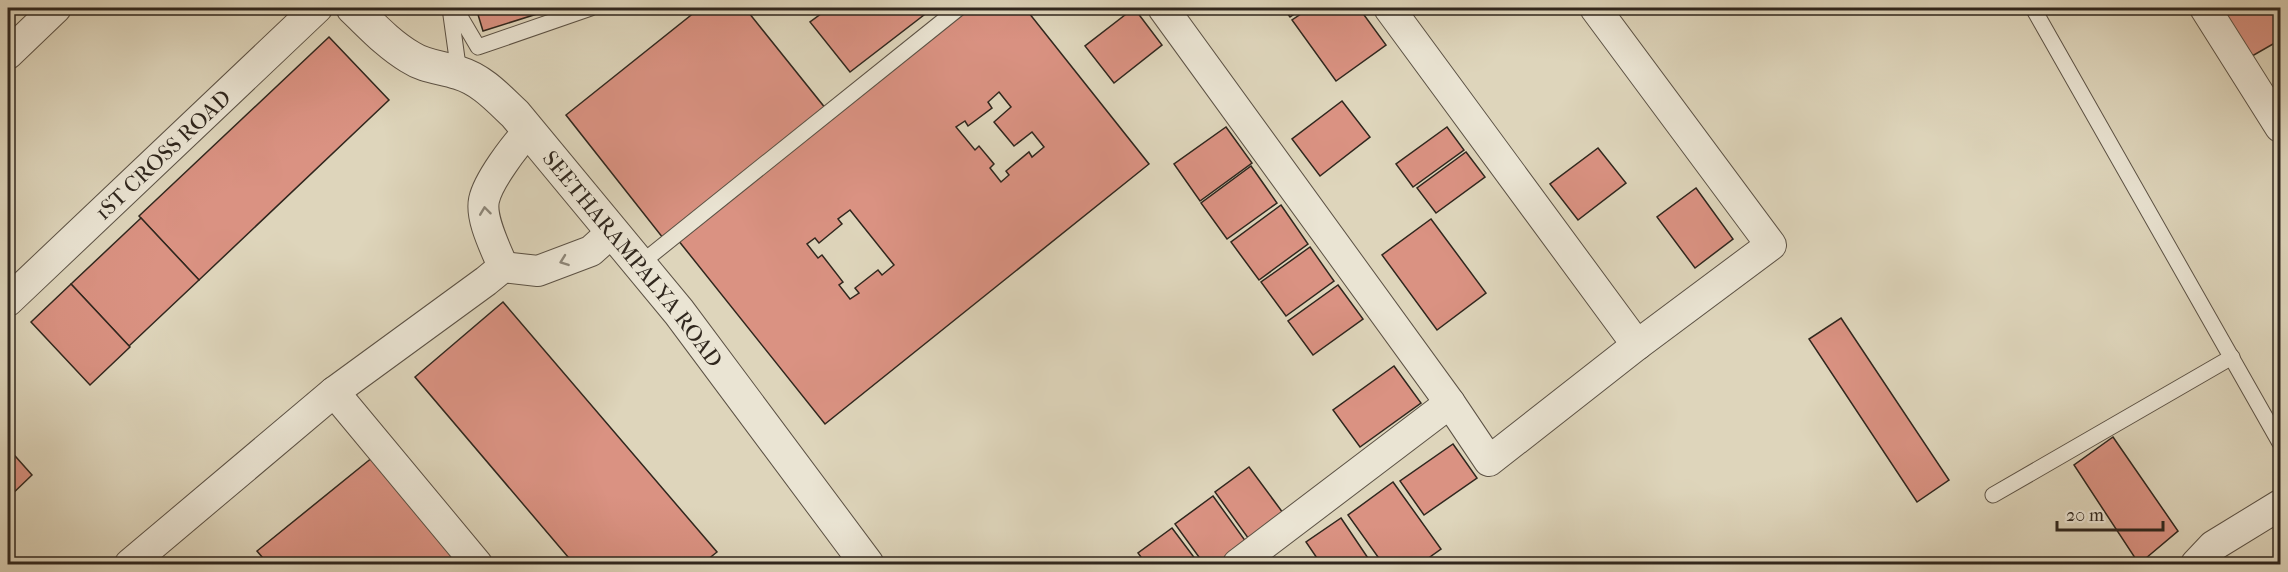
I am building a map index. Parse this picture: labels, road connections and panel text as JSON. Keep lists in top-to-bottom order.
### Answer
{
  "streets": {
    "street": ["1ST CROSS ROAD", "SEETHARAMPALYA ROAD"]
  },
  "scale_bar": "20 m"
}
